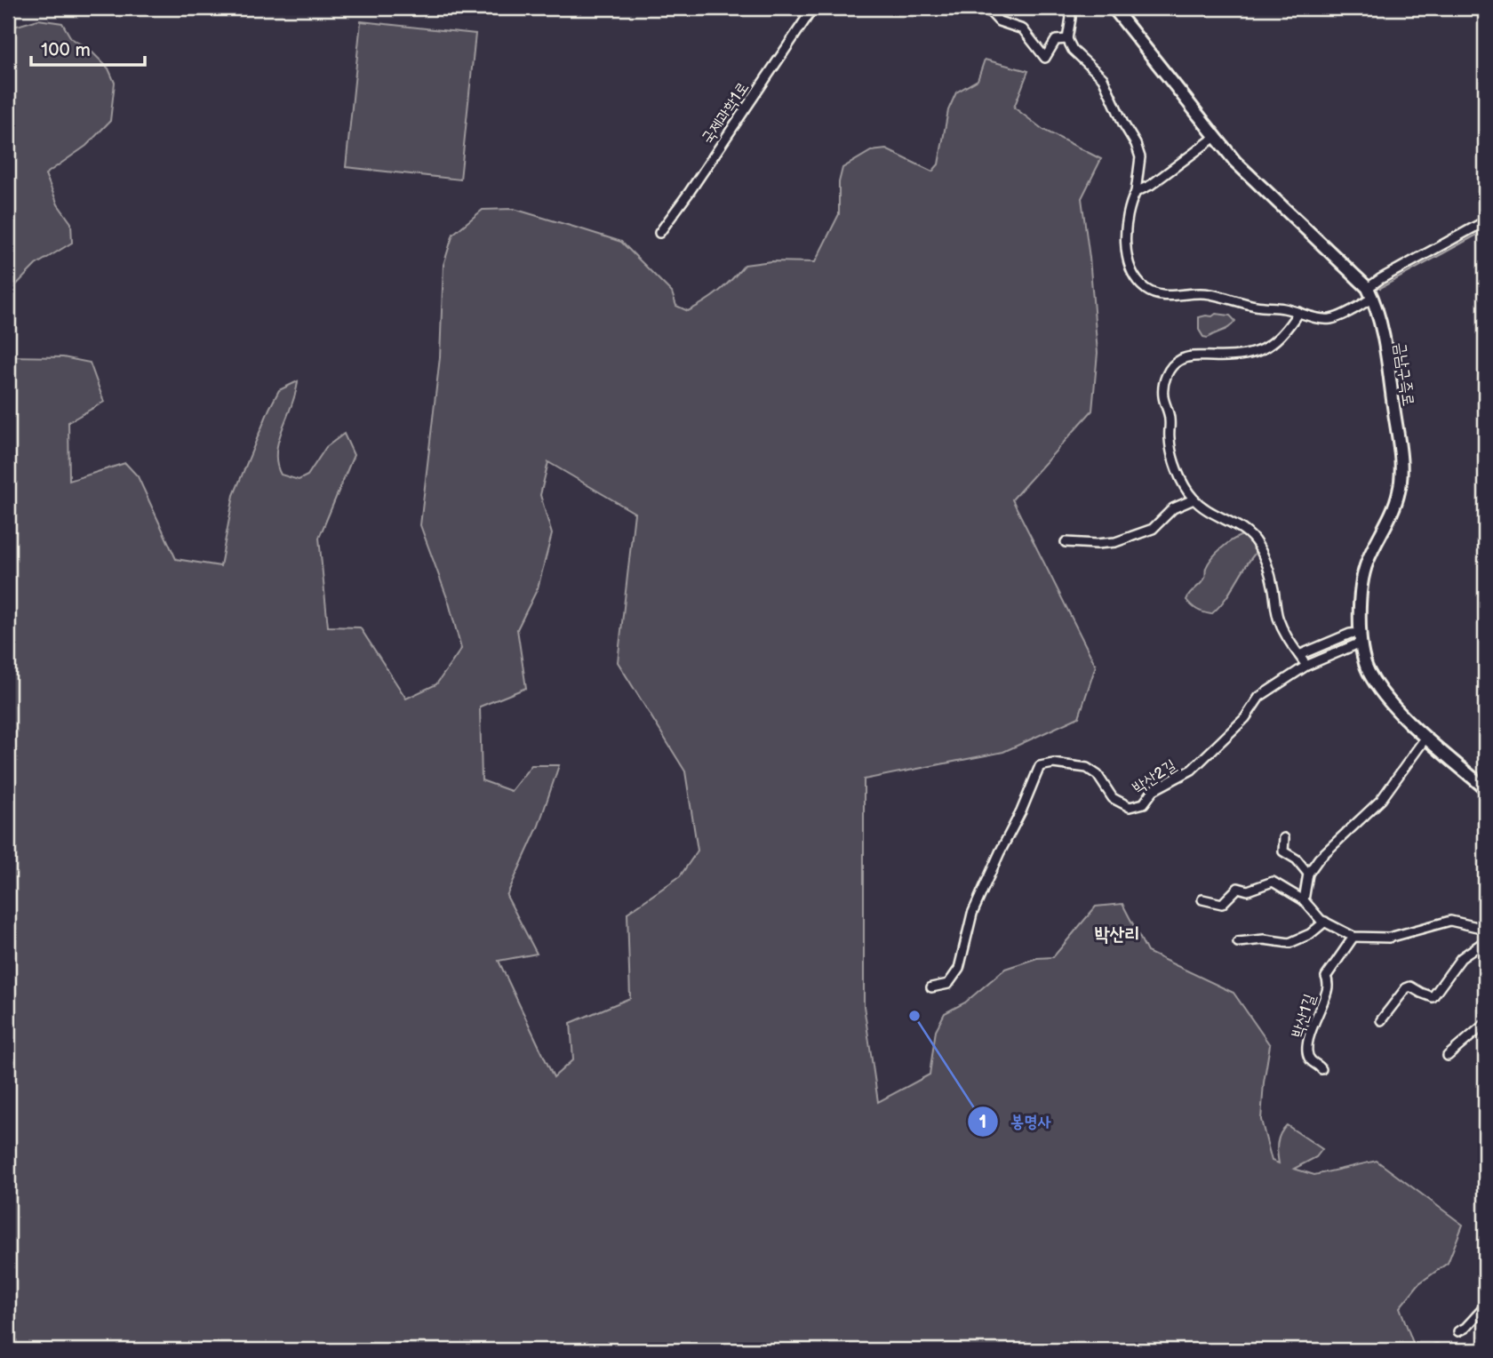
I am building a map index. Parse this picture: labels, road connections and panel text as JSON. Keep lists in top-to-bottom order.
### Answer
{
  "streets": {
    "main road": ["금남구즉로"],
    "street": ["국제과학1로", "박산2길", "박산1길"]
  },
  "crossings": [
    ["금남구즉로", "박산2길"]
  ],
  "districts": ["박산리"],
  "places": ["봉명사"],
  "scale_bar": "100 m"
}
